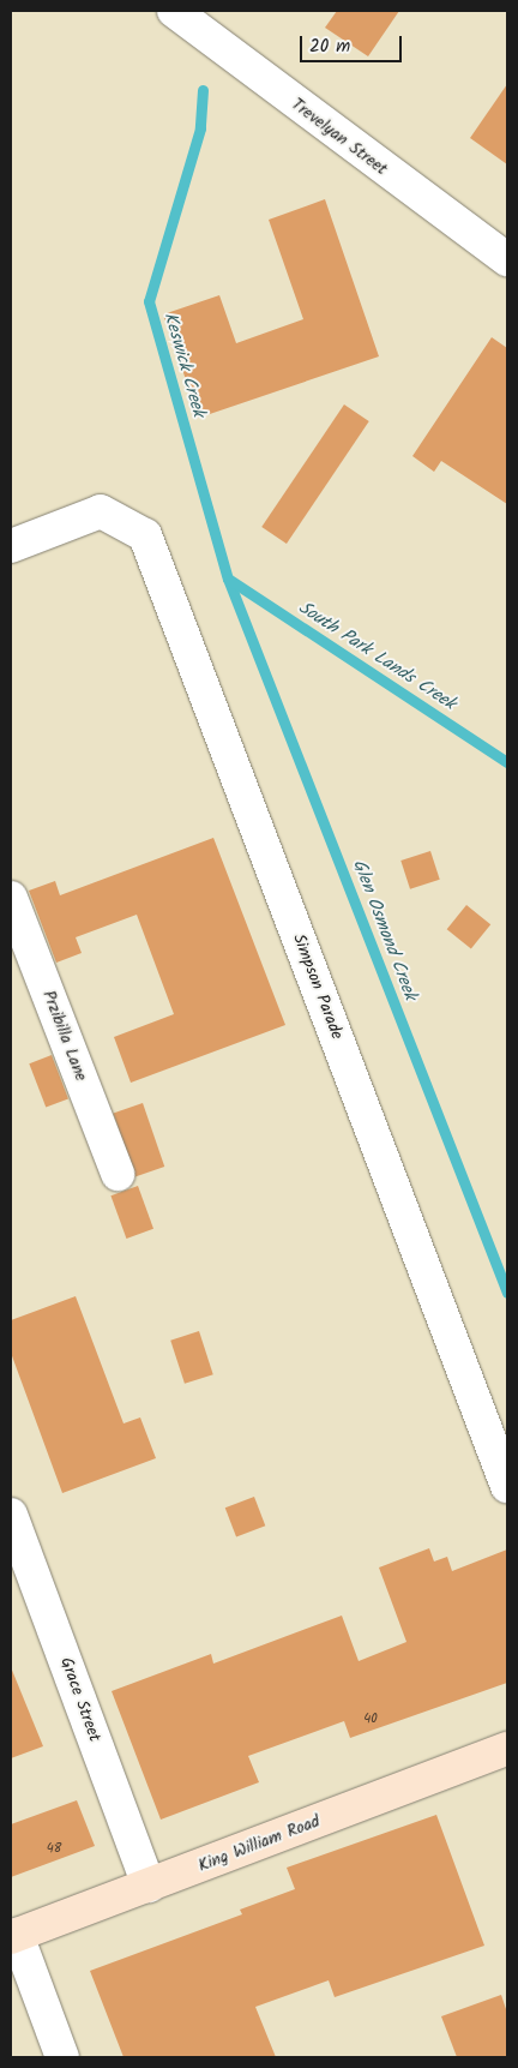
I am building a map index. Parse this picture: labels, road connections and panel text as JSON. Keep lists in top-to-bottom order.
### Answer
{
  "streets": {
    "main road": ["King William Road"],
    "street": [
      "Trevelyan Street",
      "Simpson Parade",
      "Przibilla Lane",
      "Grace Street"
    ]
  },
  "crossings": [
    ["Grace Street", "King William Road"]
  ],
  "water": ["Keswick Creek", "South Park Lands Creek", "Glen Osmond Creek"],
  "house_numbers": ["40", "48"],
  "scale_bar": "20 m"
}
